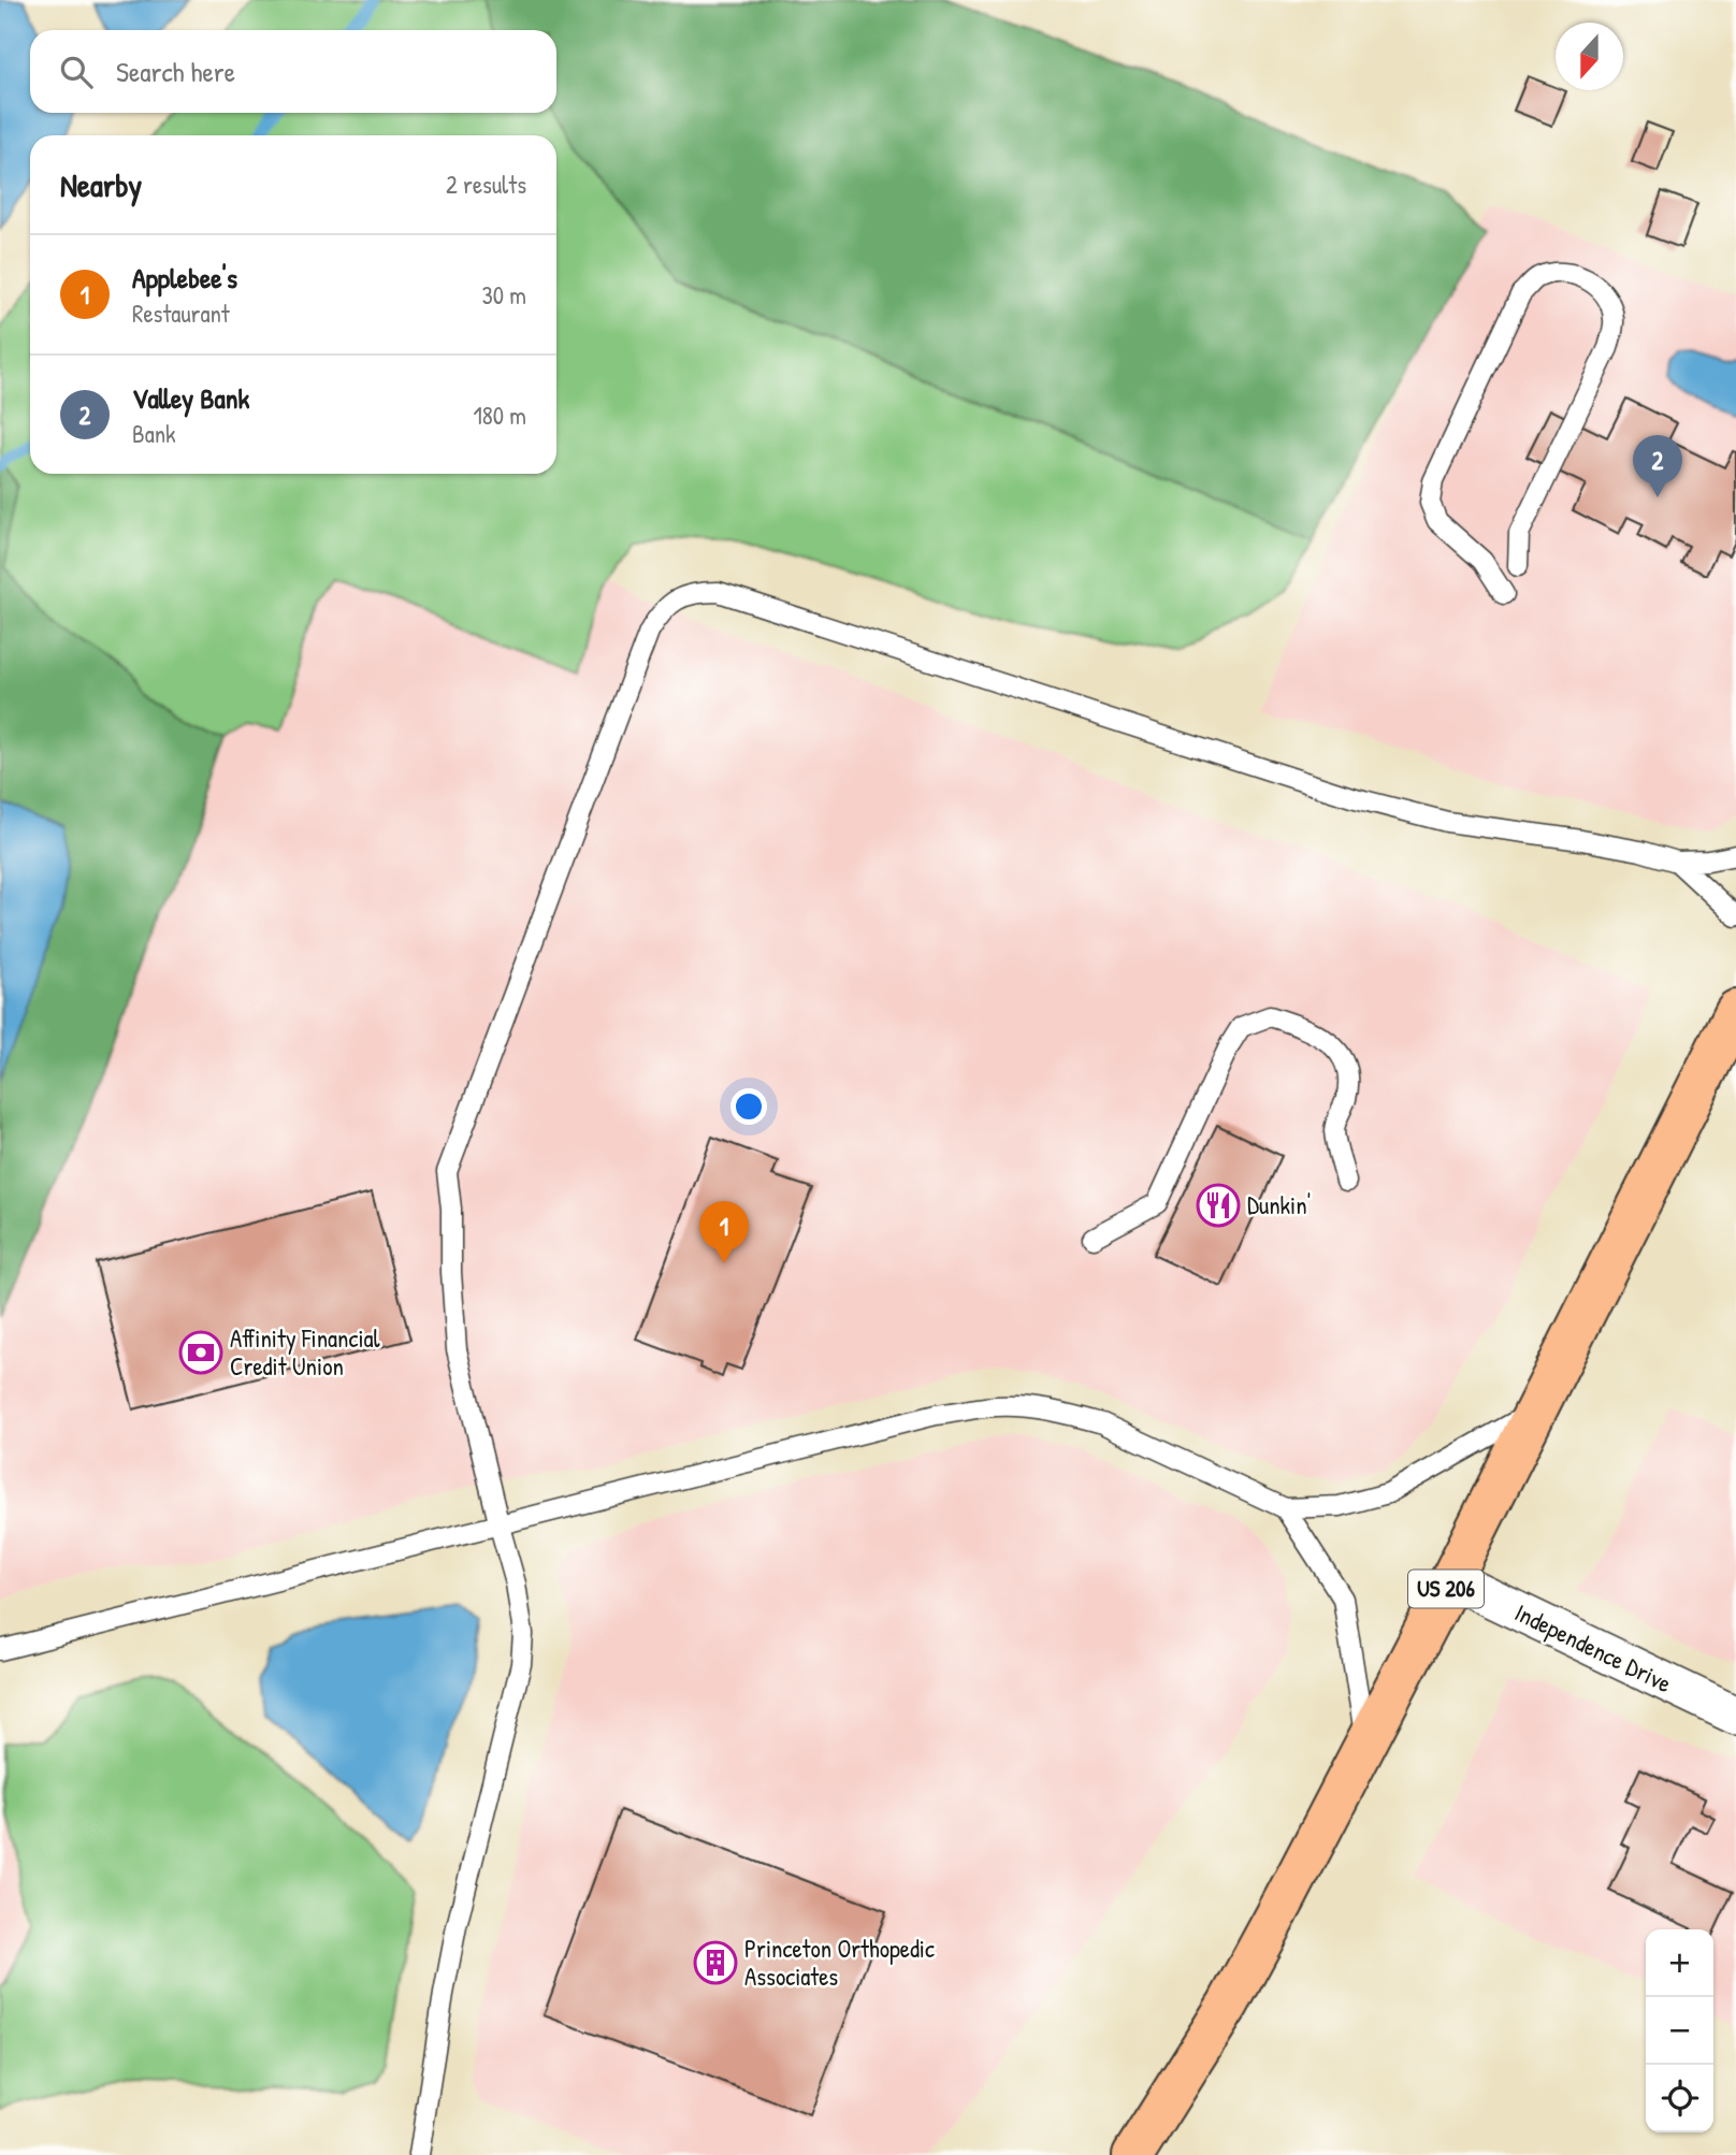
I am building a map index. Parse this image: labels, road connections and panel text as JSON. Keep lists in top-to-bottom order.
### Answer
{
  "streets": {
    "highway": ["US 206"],
    "street": ["Independence Drive"]
  },
  "crossings": [
    ["US 206", "Independence Drive"]
  ],
  "places": {
    "restaurant": ["Dunkin'"],
    "bank": ["Affinity Financial Credit Union"],
    "building": ["Princeton Orthopedic Associates"]
  },
  "north": "bottom",
  "page": {
    "search": "Search here",
    "heading": ["Nearby", "2 results"],
    "list": [
      {
        "mark": "1",
        "name": "Applebee's",
        "note": "Restaurant",
        "value": "30 m"
      },
      {
        "mark": "2",
        "name": "Valley Bank",
        "note": "Bank",
        "value": "180 m"
      }
    ],
    "pins": ["2", "1"],
    "map_buttons": ["+", "−"]
  }
}
